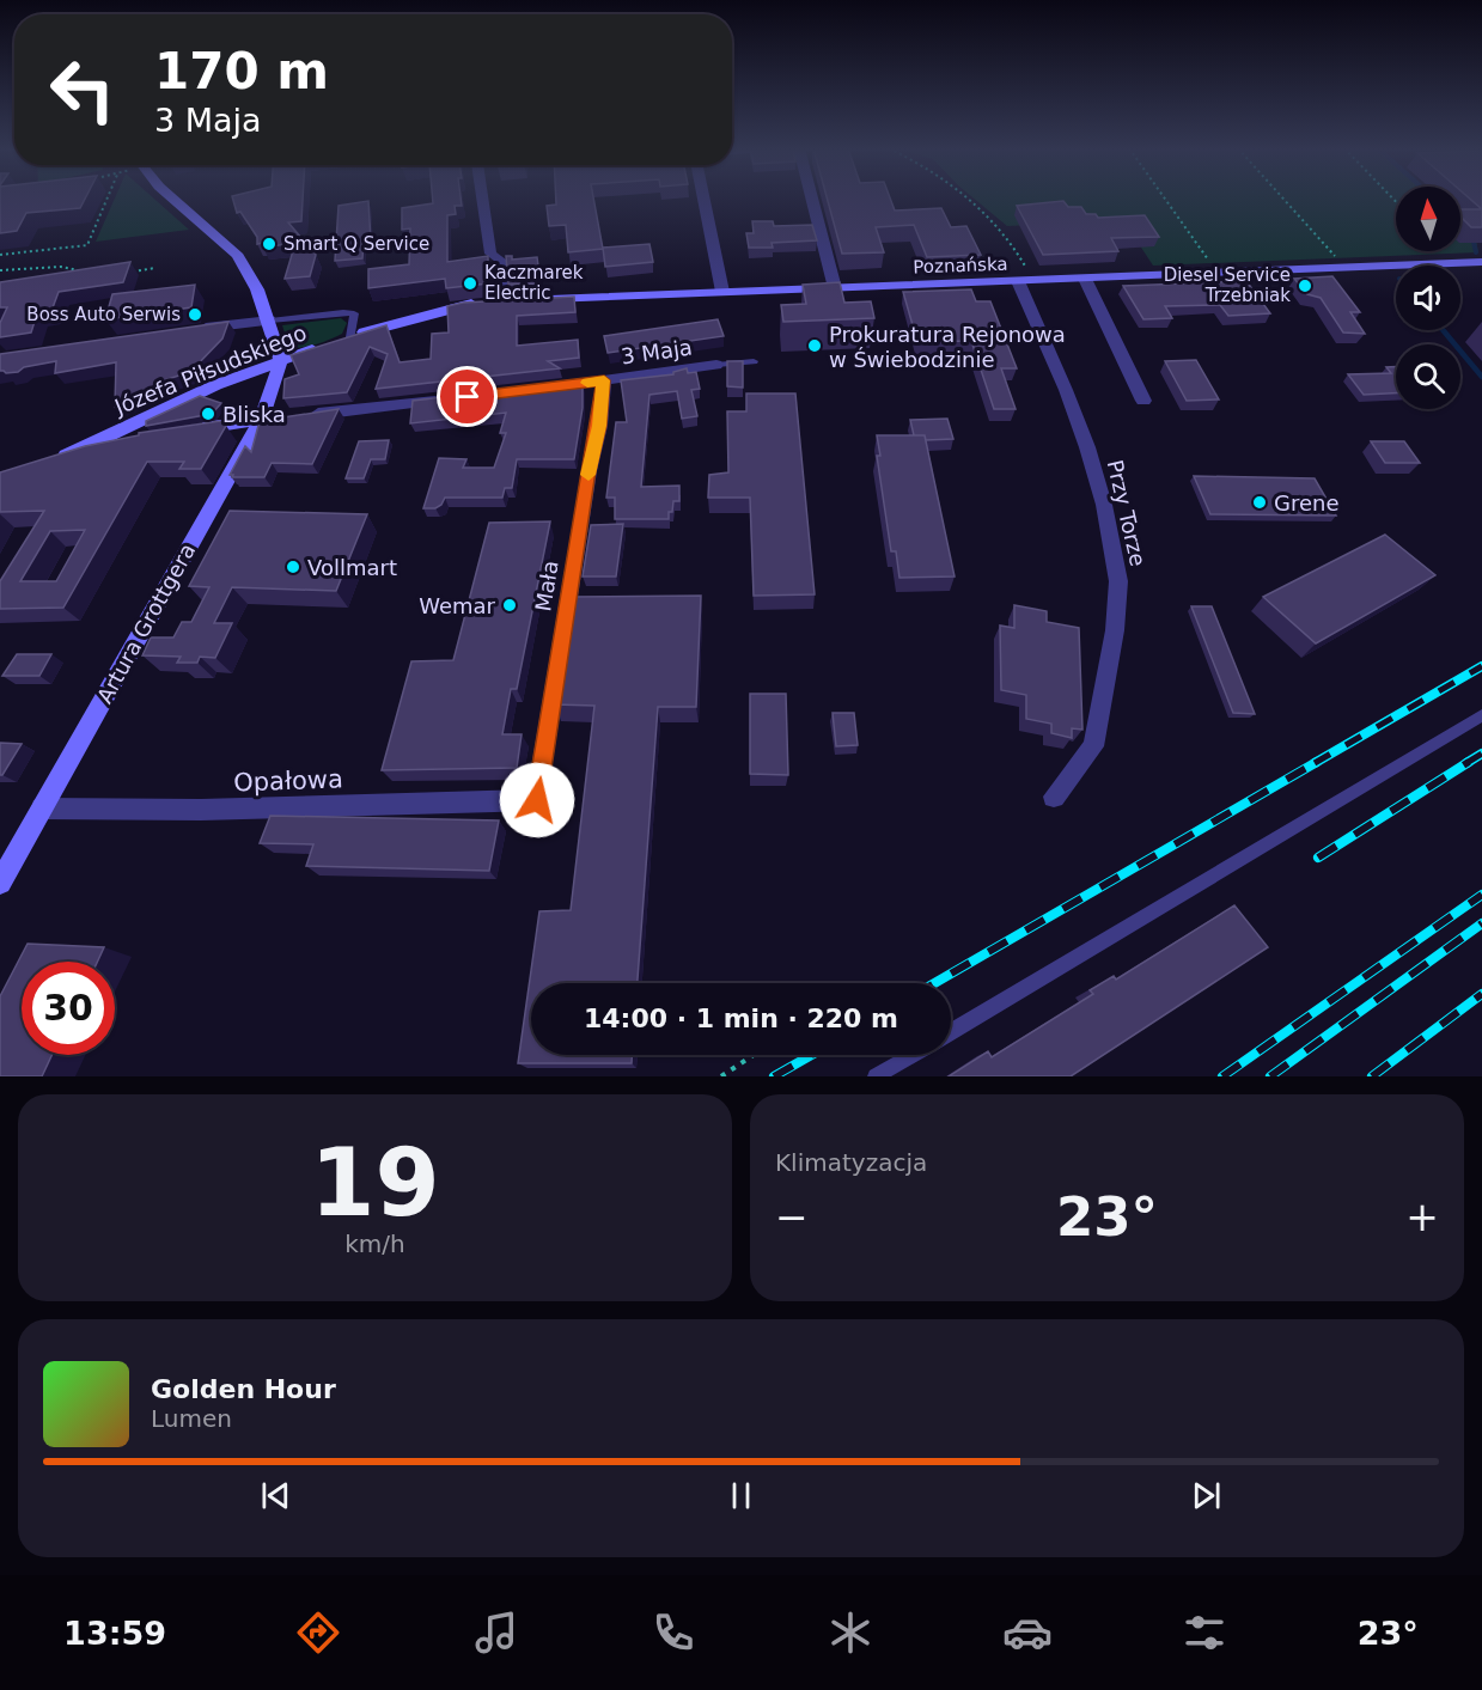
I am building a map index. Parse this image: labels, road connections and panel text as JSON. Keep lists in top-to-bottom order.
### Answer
{
  "streets": {
    "street": [
      "Poznańska",
      "3 Maja",
      "Józefa Piłsudskiego",
      "Przy Torze",
      "Mała",
      "Artura Grottgera",
      "Opałowa"
    ]
  },
  "crossings": [
    ["Poznańska", "Przy Torze"],
    ["3 Maja", "Mała"],
    ["Józefa Piłsudskiego", "Artura Grottgera"],
    ["Mała", "Opałowa"],
    ["Artura Grottgera", "Opałowa"]
  ],
  "places": [
    "Smart Q Service",
    "Kaczmarek Electric",
    "Diesel Service Trzebniak",
    "Boss Auto Serwis",
    "Prokuratura Rejonowa w Świebodzinie",
    "Bliska",
    "Grene",
    "Vollmart",
    "Wemar"
  ],
  "north": "top",
  "page": {
    "turn": ["170 m", "3 Maja"],
    "limit": "30",
    "trip": "14:00 · 1 min · 220 m",
    "tile": [
      ["19", "km/h"],
      "Klimatyzacja"
    ],
    "heat": ["−", "23°", "+"],
    "song": ["Golden Hour", "Lumen"],
    "tabs": ["13:59", "23°"]
  }
}
